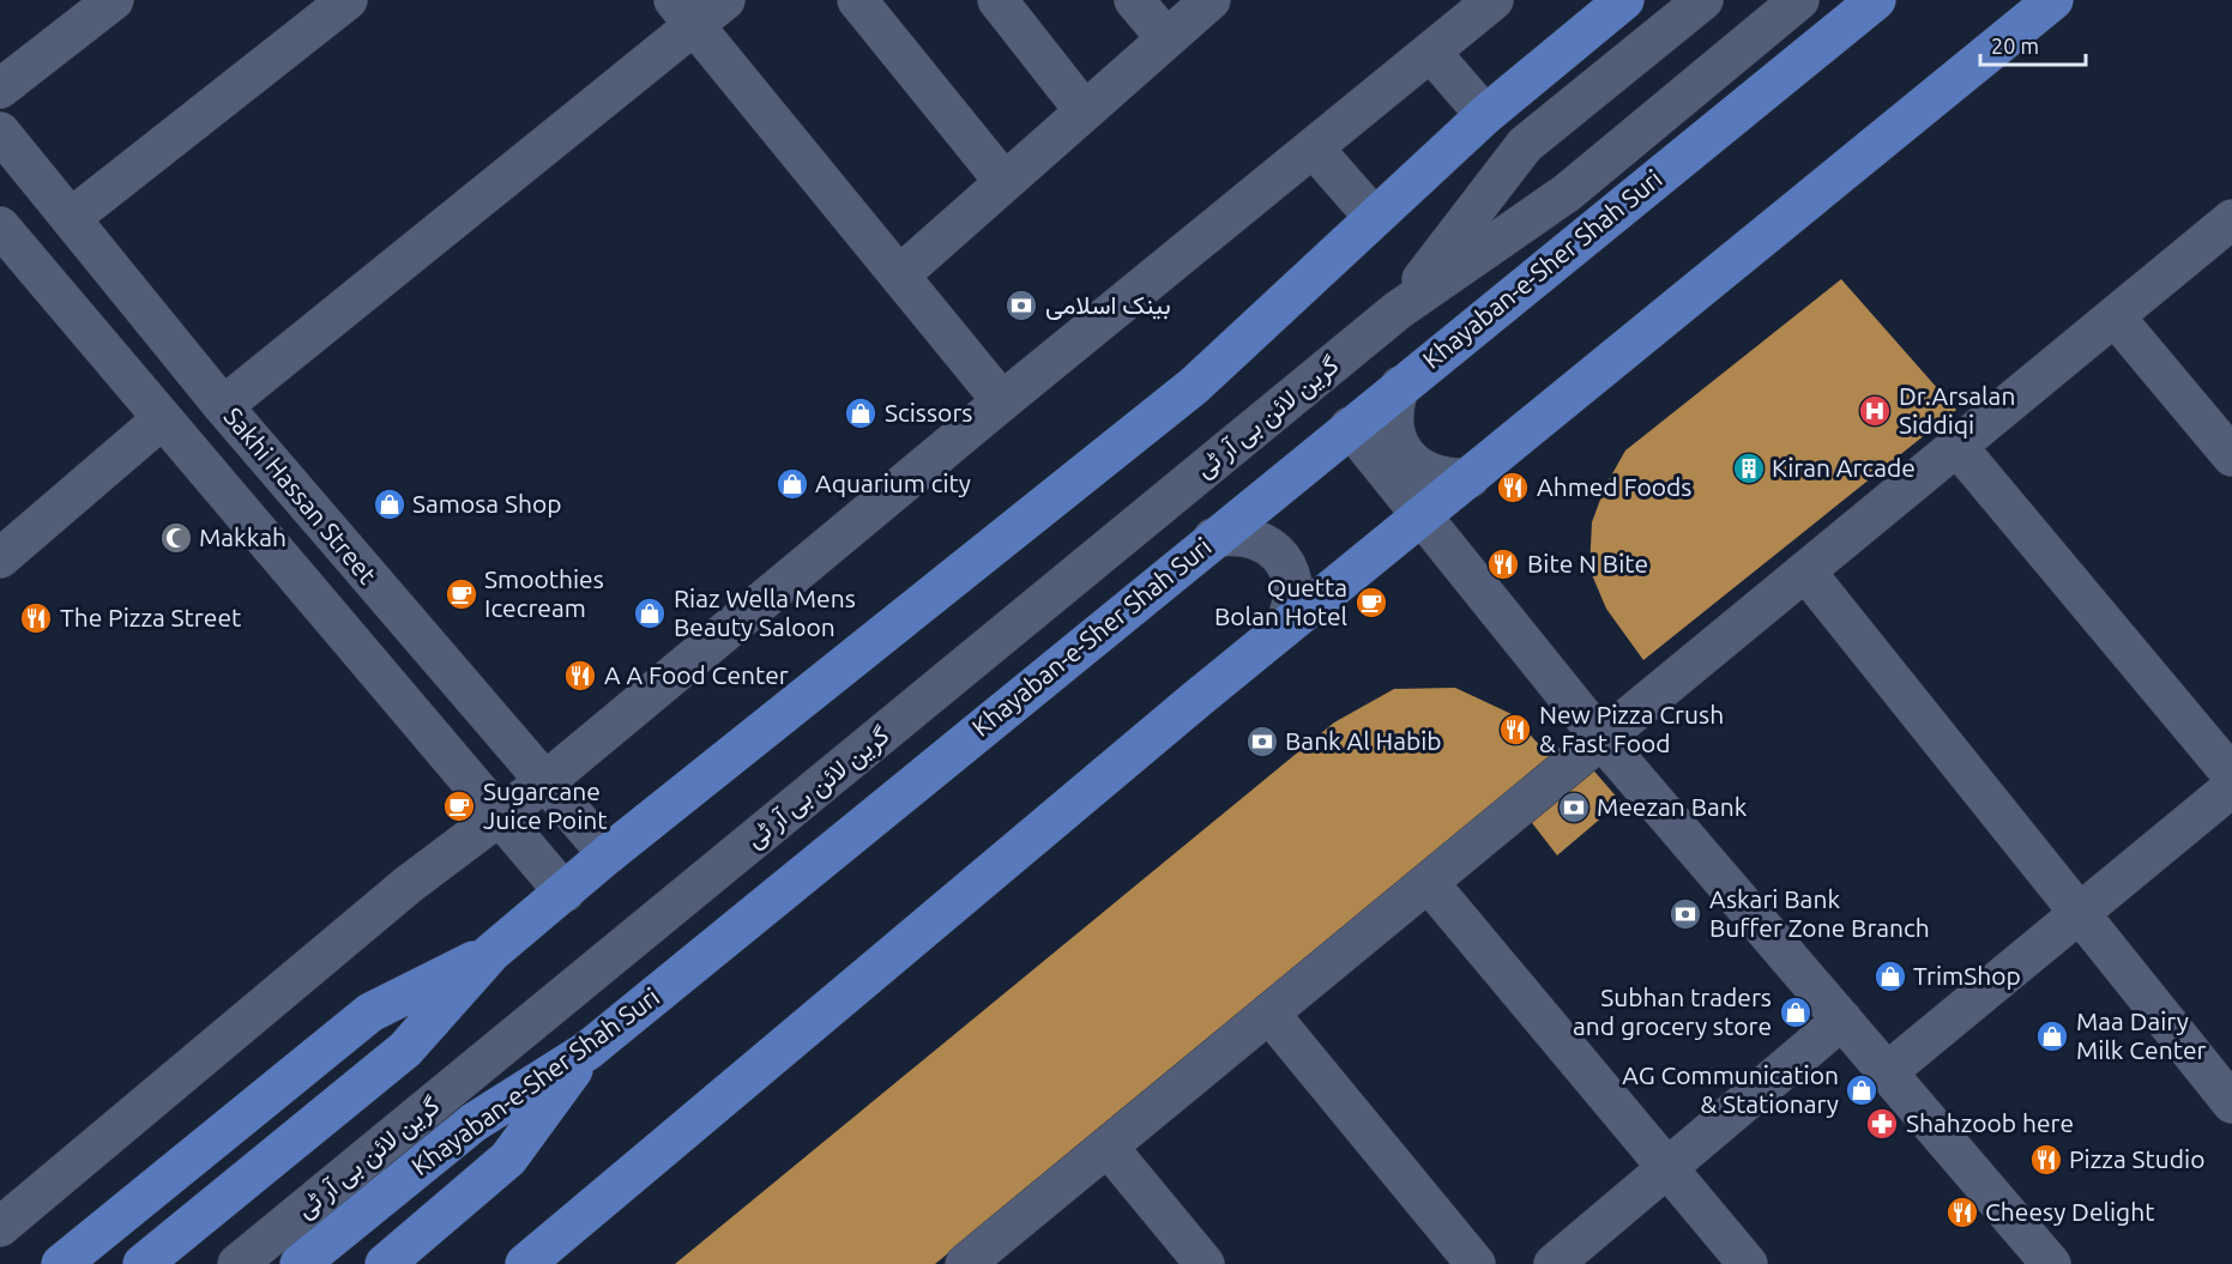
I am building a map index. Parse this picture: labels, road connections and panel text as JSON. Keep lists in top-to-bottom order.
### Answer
{
  "streets": {
    "main road": ["Khayaban-e-Sher Shah Suri"],
    "street": ["گرین لائن بی آر ٹی", "Sakhi Hassan Street"]
  },
  "places": {
    "bank": [
      "بینک اسلامی",
      "Bank Al Habib",
      "Meezan Bank",
      "Askari Bank Buffer Zone Branch"
    ],
    "hospital": ["Dr.Arsalan Siddiqi"],
    "shop": [
      "Scissors",
      "Aquarium city",
      "Samosa Shop",
      "Riaz Wella Mens Beauty Saloon",
      "TrimShop",
      "Subhan traders and grocery store",
      "Maa Dairy Milk Center",
      "AG Communication & Stationary"
    ],
    "building": ["Kiran Arcade"],
    "restaurant": [
      "Ahmed Foods",
      "Bite N Bite",
      "The Pizza Street",
      "A A Food Center",
      "New Pizza Crush & Fast Food",
      "Pizza Studio",
      "Cheesy Delight"
    ],
    "mosque": ["Makkah"],
    "cafe": ["Smoothies Icecream", "Quetta Bolan Hotel", "Sugarcane Juice Point"],
    "pharmacy": ["Shahzoob here"]
  },
  "scale_bar": "20 m"
}
